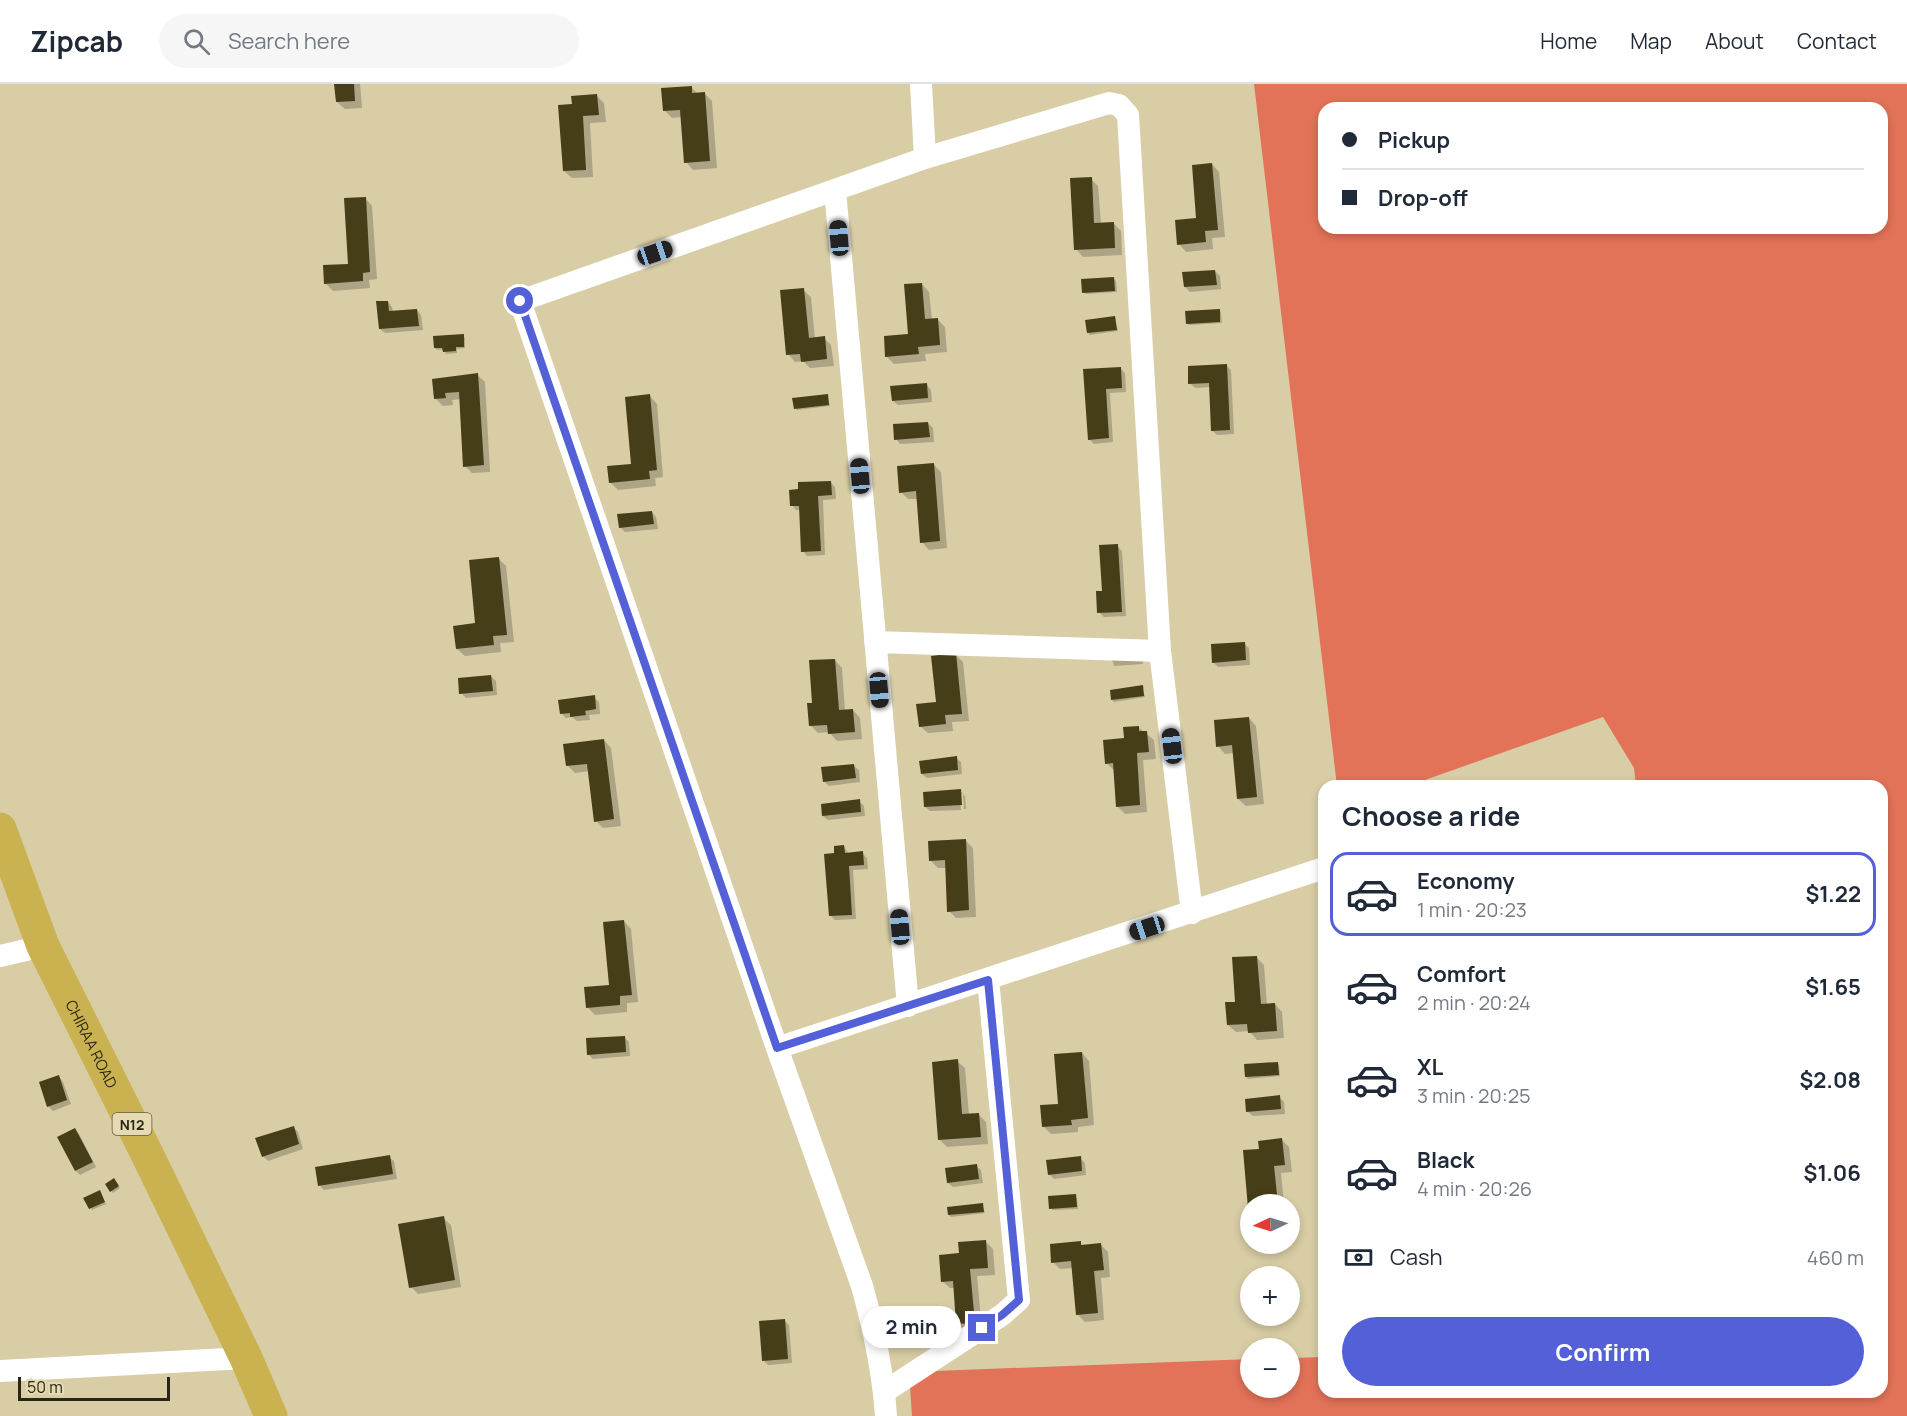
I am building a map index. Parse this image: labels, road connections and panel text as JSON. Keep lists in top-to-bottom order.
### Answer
{
  "streets": {
    "highway": ["CHIRAA ROAD", "N12"]
  },
  "scale_bar": "50 m",
  "north": "left",
  "page": {
    "header": "Zipcab",
    "search": "Search here",
    "nav": [
      "Home",
      "Map",
      "About",
      "Contact"
    ],
    "banner": ["Pickup", "Drop-off"],
    "heading": "Choose a ride",
    "list": [
      {
        "name": "Economy",
        "note": "1 min · 20:23",
        "value": "$1.22"
      },
      {
        "name": "Comfort",
        "note": "2 min · 20:24",
        "value": "$1.65"
      },
      {
        "name": "XL",
        "note": "3 min · 20:25",
        "value": "$2.08"
      },
      {
        "name": "Black",
        "note": "4 min · 20:26",
        "value": "$1.06"
      }
    ],
    "map_buttons": ["+", "−"],
    "pay": ["Cash", "460 m"],
    "buttons": "Confirm",
    "bubble": "2 min",
    "scale": "50 m"
  }
}
